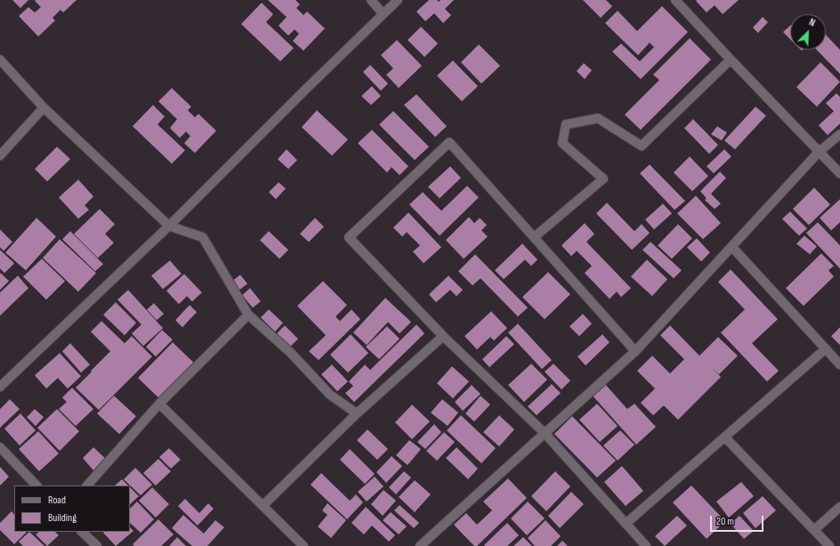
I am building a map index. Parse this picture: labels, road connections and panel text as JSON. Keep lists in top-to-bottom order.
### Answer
{
  "legend": ["Road", "Building"],
  "scale_bar": "20 m",
  "north": "top right"
}
